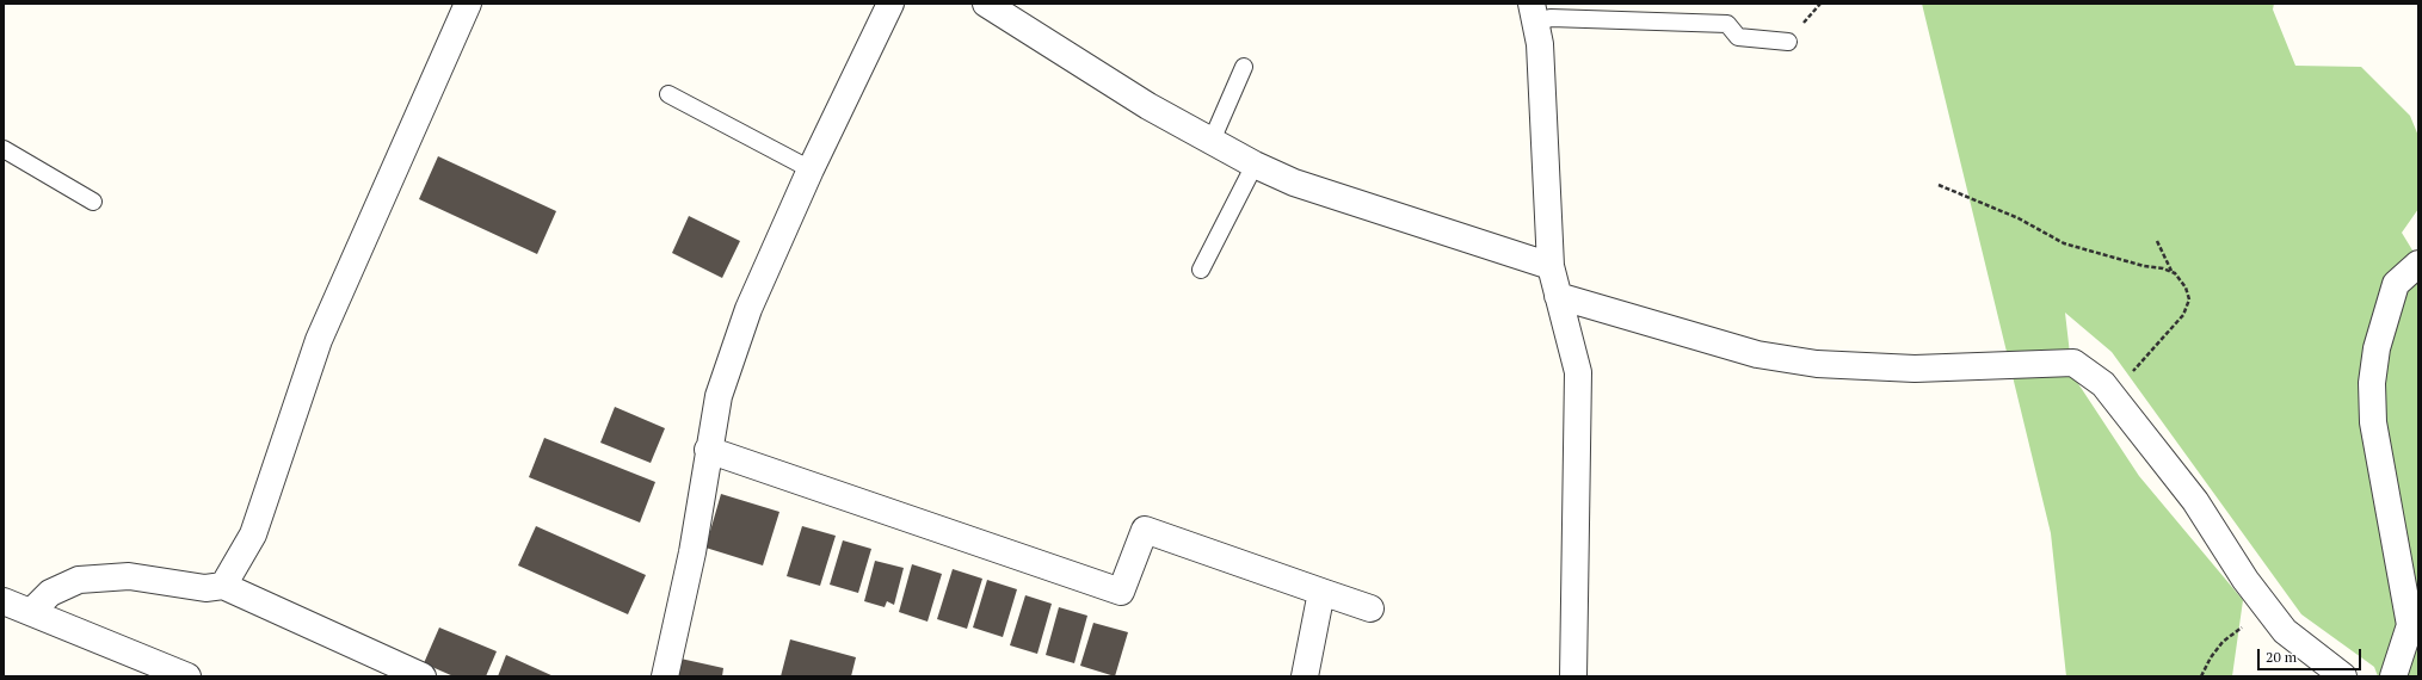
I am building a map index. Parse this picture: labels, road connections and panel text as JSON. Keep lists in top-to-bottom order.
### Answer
{
  "scale_bar": "20 m"
}
